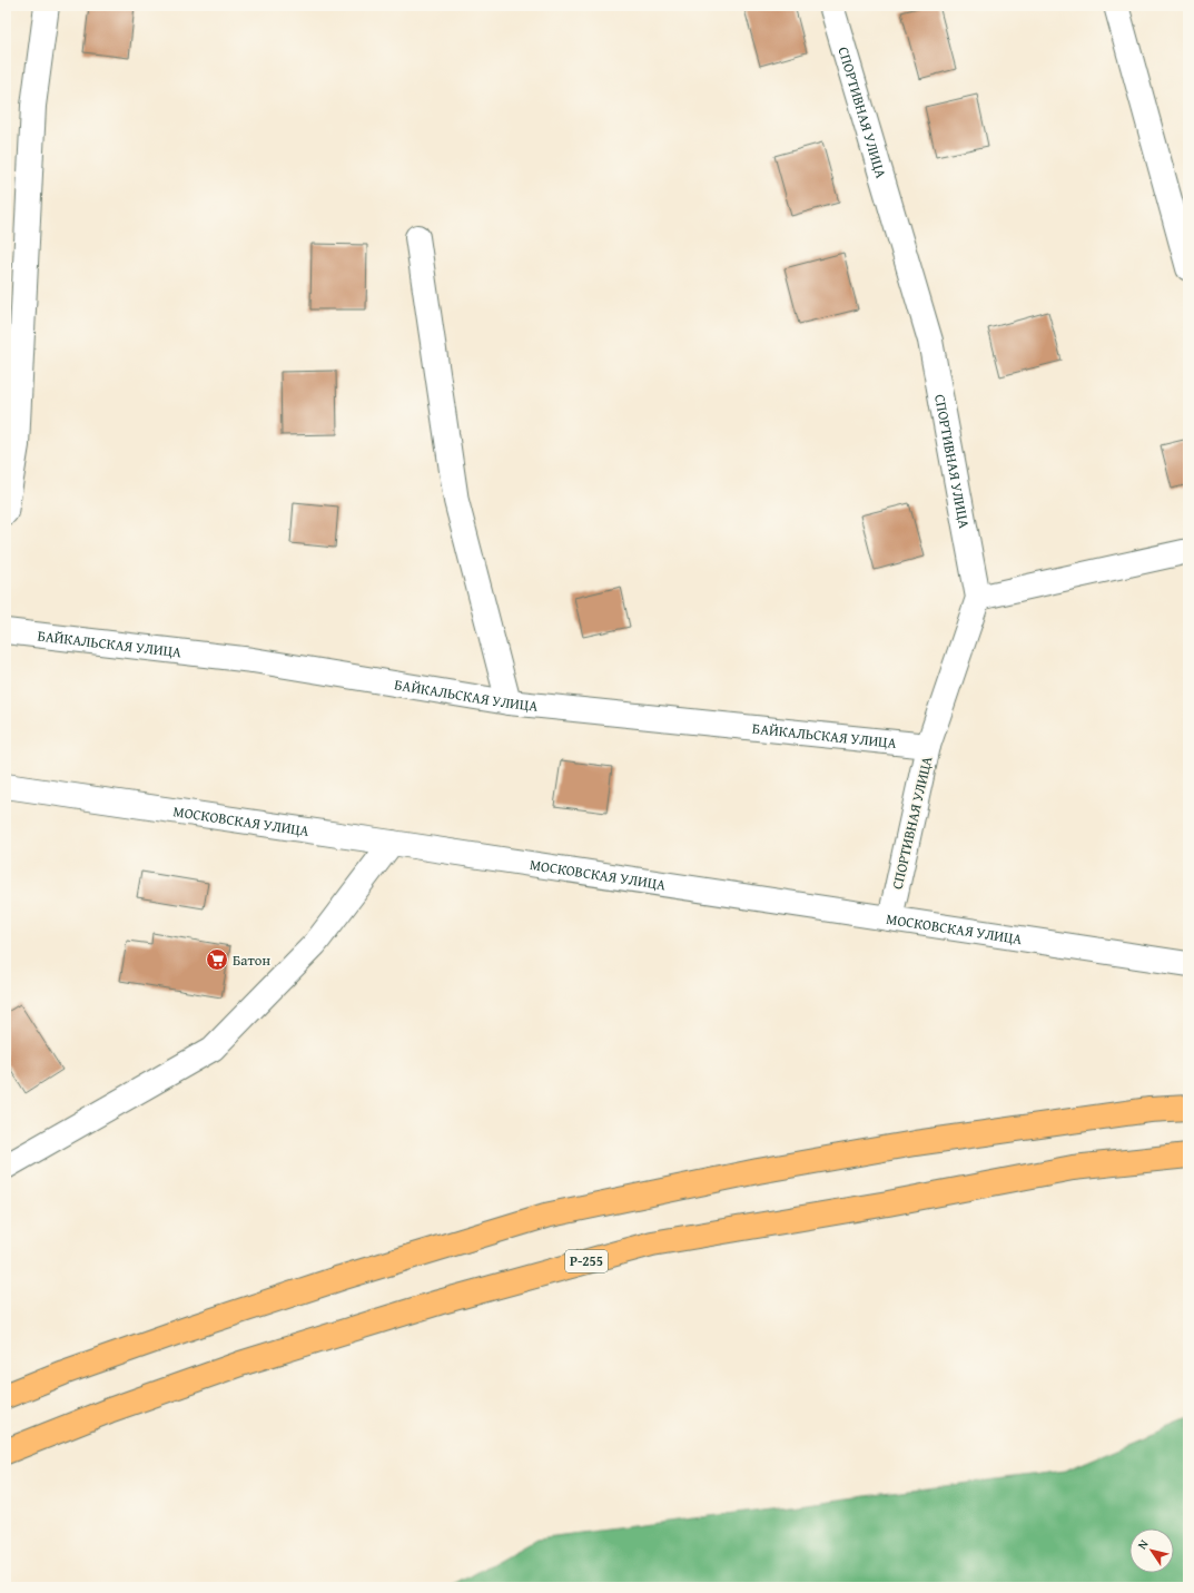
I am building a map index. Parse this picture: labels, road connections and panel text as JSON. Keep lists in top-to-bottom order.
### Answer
{
  "streets": {
    "highway": ["Р-255"],
    "street": ["СПОРТИВНАЯ УЛИЦА", "БАЙКАЛЬСКАЯ УЛИЦА", "МОСКОВСКАЯ УЛИЦА"]
  },
  "crossings": [
    ["СПОРТИВНАЯ УЛИЦА", "БАЙКАЛЬСКАЯ УЛИЦА"],
    ["СПОРТИВНАЯ УЛИЦА", "МОСКОВСКАЯ УЛИЦА"]
  ],
  "places": {
    "supermarket": ["Батон"]
  },
  "north": "top left"
}
